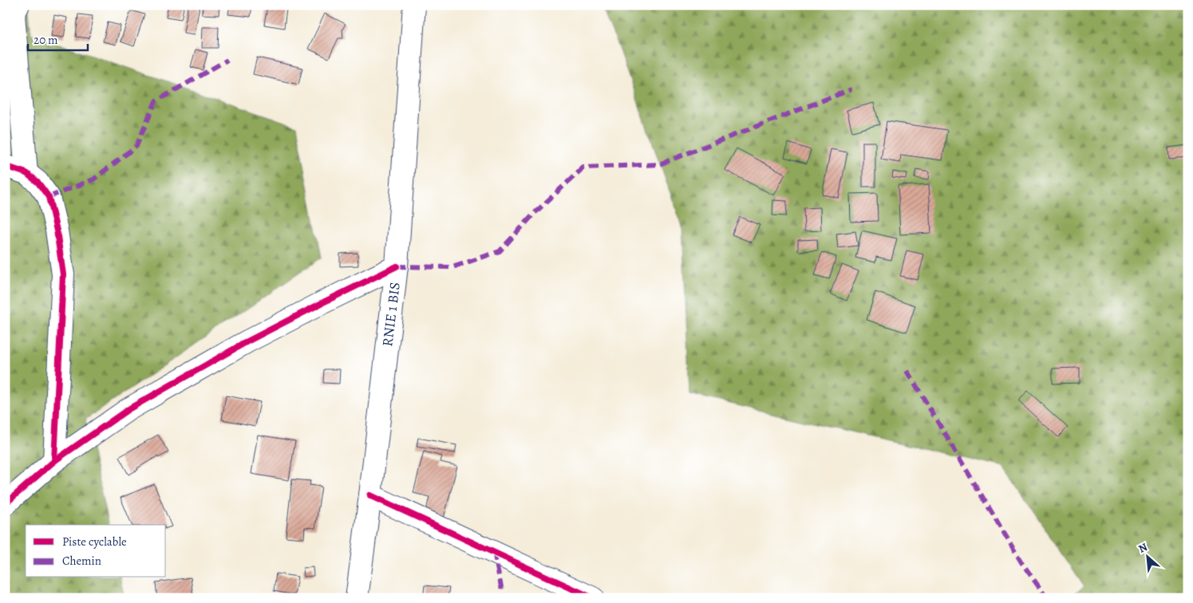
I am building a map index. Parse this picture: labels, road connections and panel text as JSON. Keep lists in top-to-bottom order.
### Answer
{
  "streets": {
    "street": ["RNIE 1 BIS"]
  },
  "legend": ["Piste cyclable", "Chemin"],
  "scale_bar": "20 m",
  "north": "top left"
}
